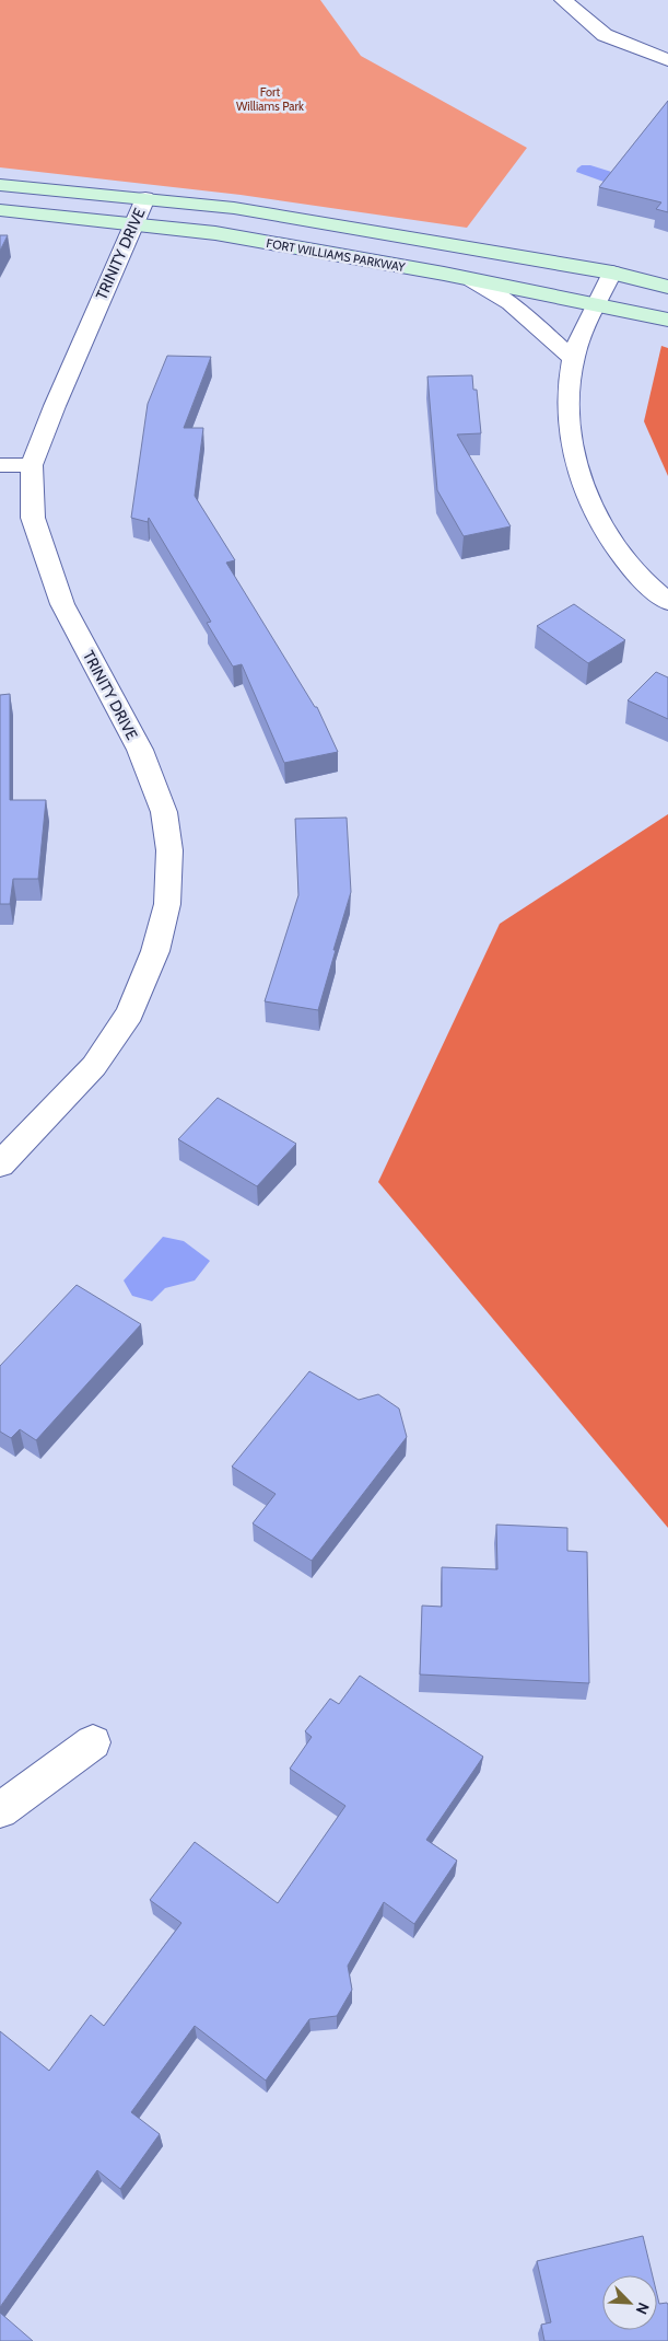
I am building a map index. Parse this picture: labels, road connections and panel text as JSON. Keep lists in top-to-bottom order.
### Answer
{
  "streets": {
    "street": ["TRINITY DRIVE", "FORT WILLIAMS PARKWAY"]
  },
  "crossings": [
    ["TRINITY DRIVE", "FORT WILLIAMS PARKWAY"]
  ],
  "parks": ["Fort Williams Park"],
  "north": "bottom right"
}
